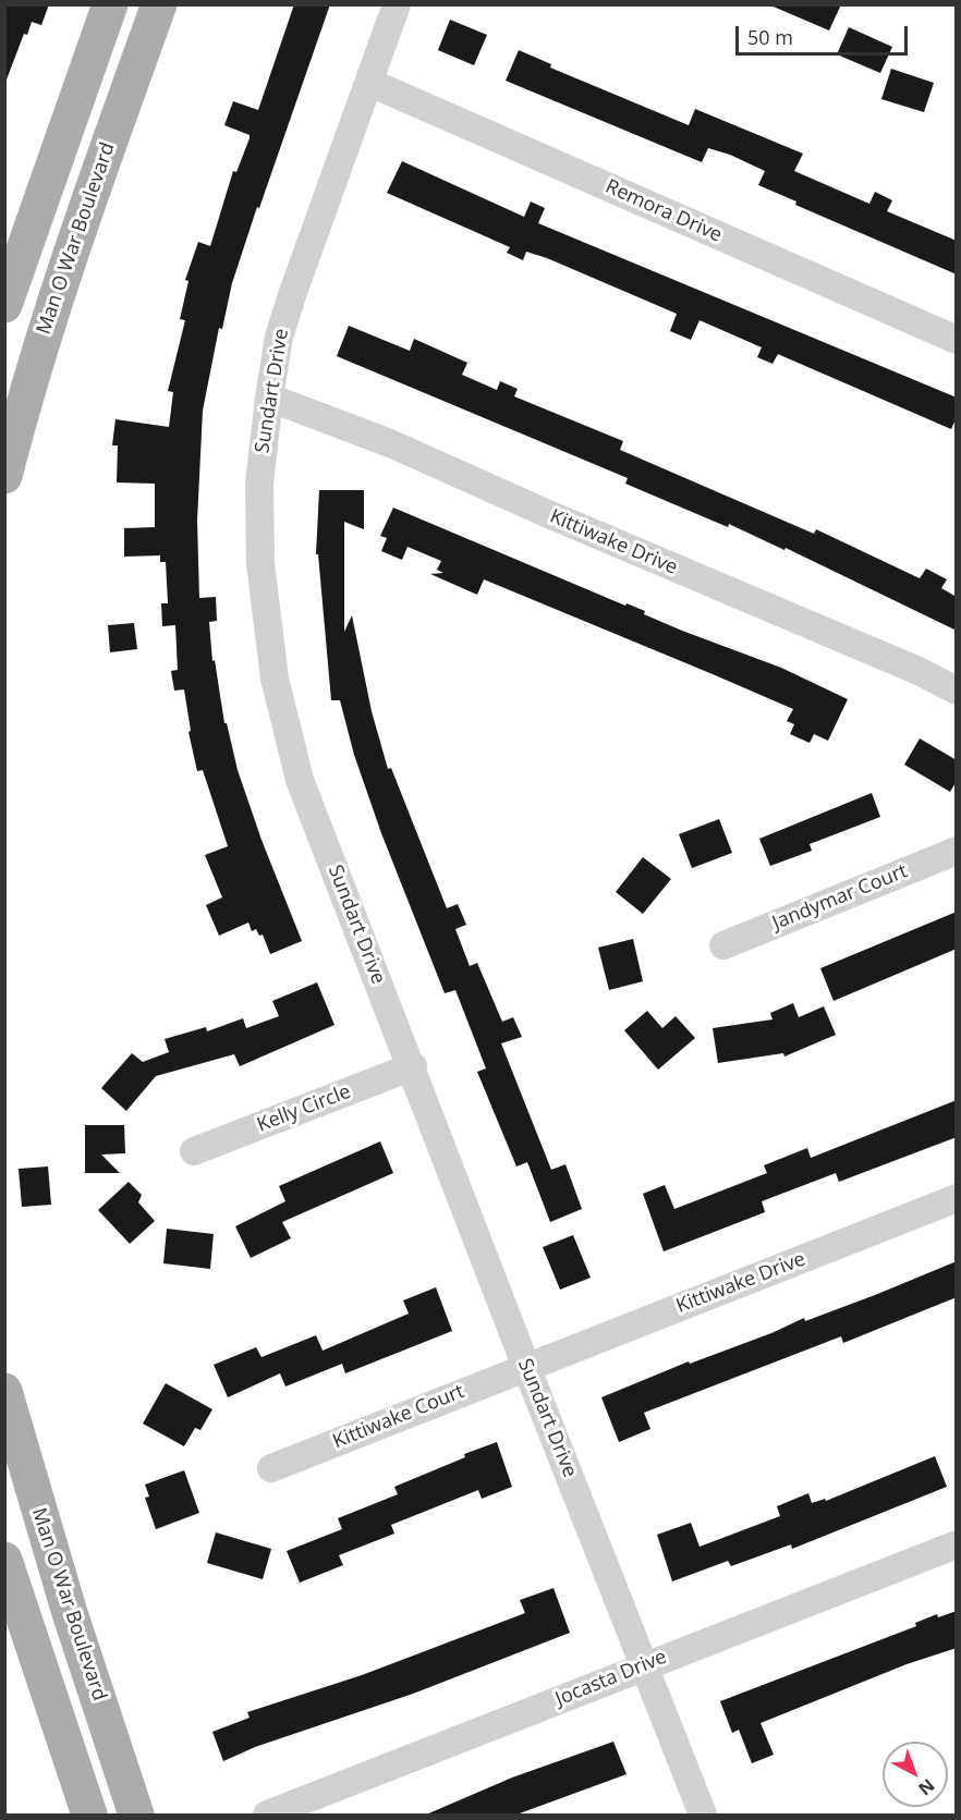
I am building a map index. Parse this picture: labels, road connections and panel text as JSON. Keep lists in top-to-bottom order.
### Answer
{
  "streets": {
    "main road": ["Man O War Boulevard"],
    "street": [
      "Remora Drive",
      "Sundart Drive",
      "Kittiwake Drive",
      "Jandymar Court",
      "Kelly Circle",
      "Kittiwake Court",
      "Jocasta Drive"
    ]
  },
  "crossings": [
    ["Remora Drive", "Sundart Drive"],
    ["Sundart Drive", "Kittiwake Drive"],
    ["Sundart Drive", "Kelly Circle"],
    ["Sundart Drive", "Kittiwake Court"],
    ["Sundart Drive", "Jocasta Drive"],
    ["Kittiwake Drive", "Kittiwake Court"]
  ],
  "scale_bar": "50 m",
  "north": "bottom right"
}
